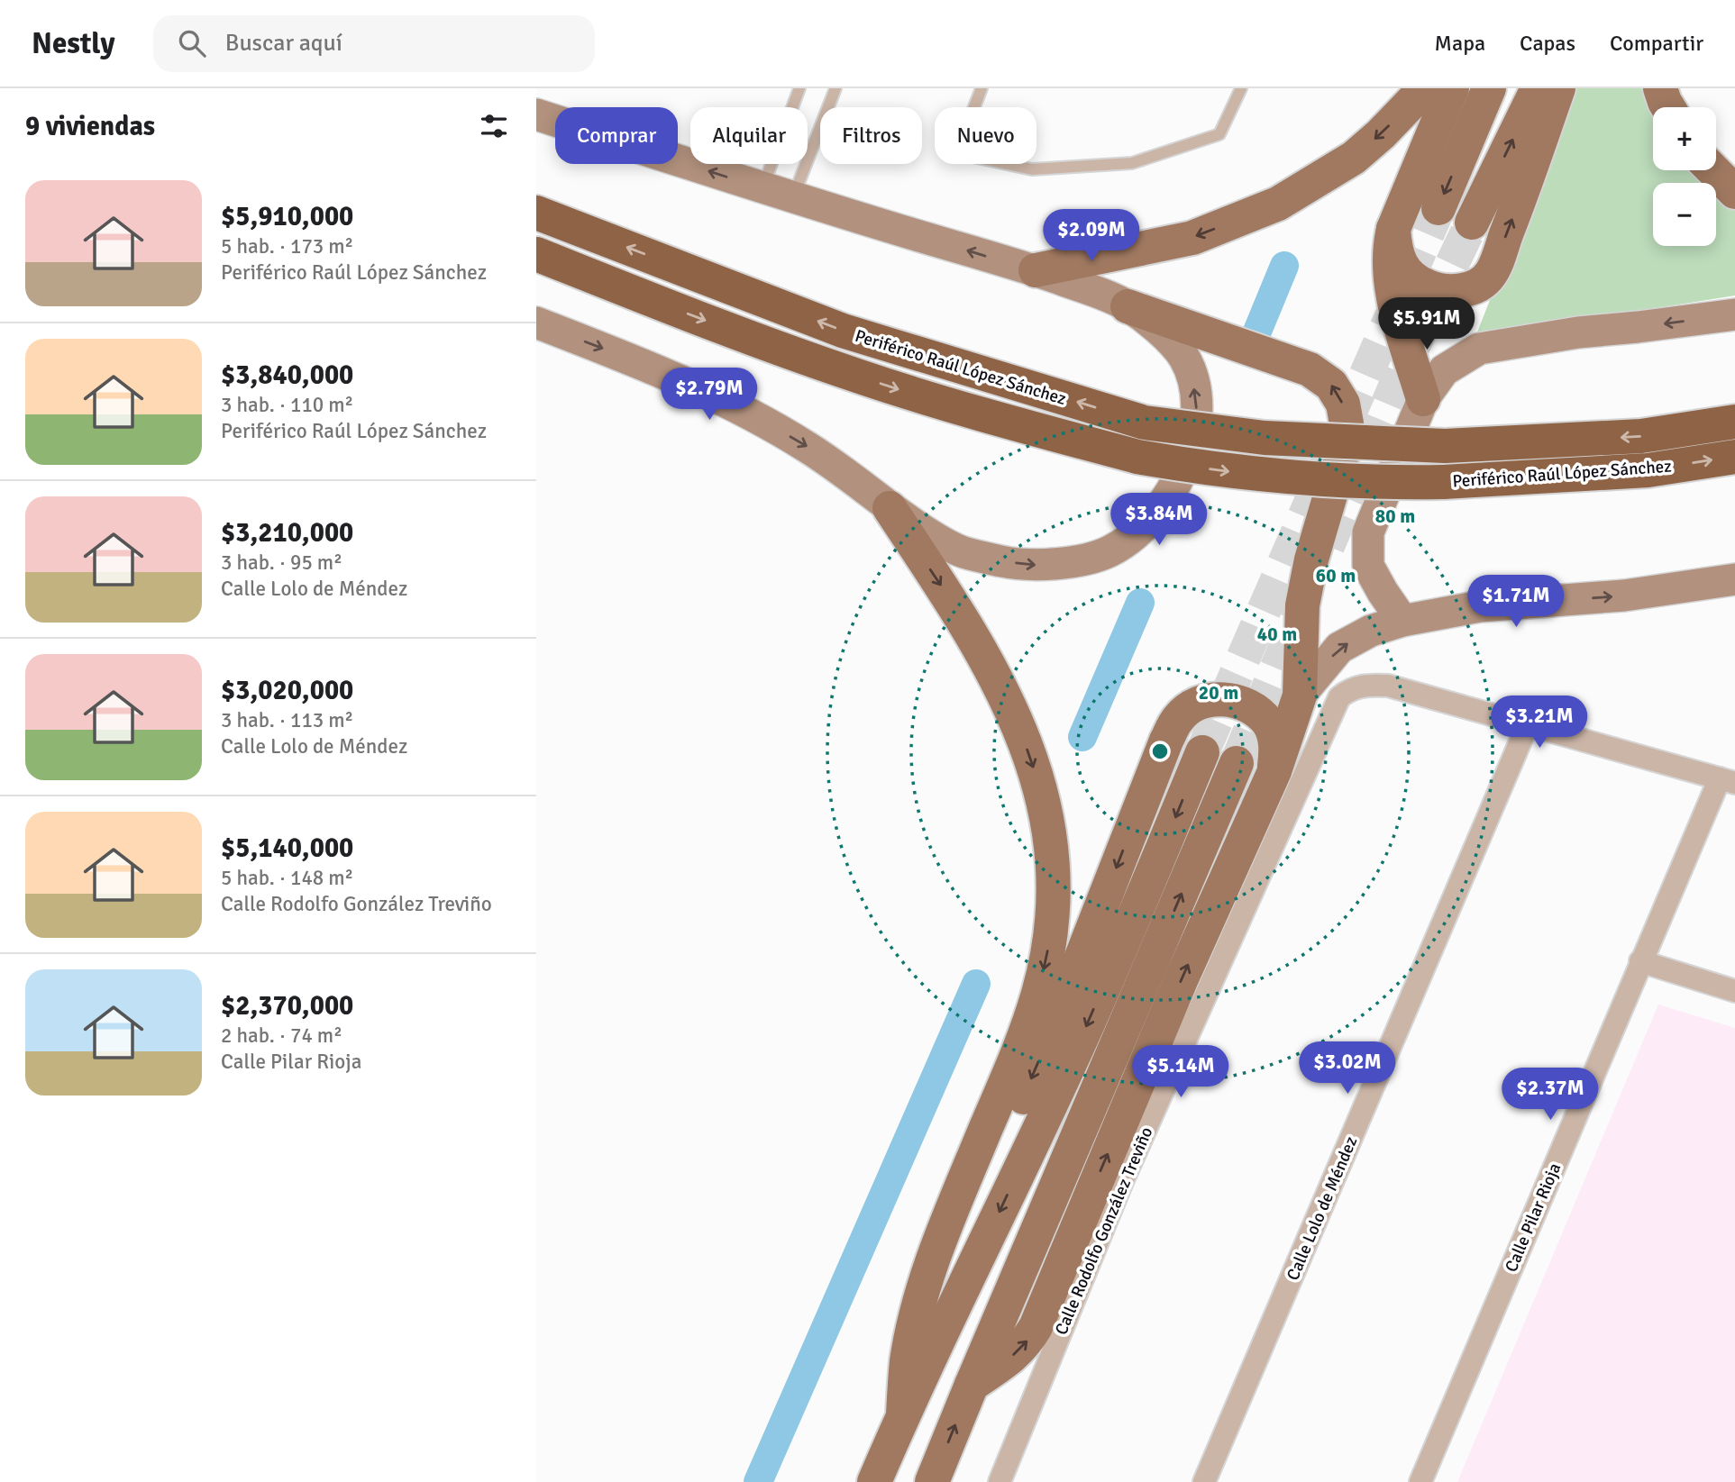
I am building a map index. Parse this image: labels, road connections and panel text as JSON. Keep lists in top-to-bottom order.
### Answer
{
  "streets": {
    "highway": ["Periférico Raúl López Sánchez"],
    "street": ["Calle Lolo de Méndez", "Calle Pilar Rioja", "Calle Rodolfo González Treviño"]
  },
  "crossings": [
    ["Calle Lolo de Méndez", "Calle Rodolfo González Treviño"]
  ],
  "page": {
    "header": "Nestly",
    "search": "Buscar aquí",
    "nav": ["Mapa", "Capas", "Compartir"],
    "heading": "9 viviendas",
    "map_buttons": ["+", "−"],
    "chip": [
      "Comprar",
      "Alquilar",
      "Filtros",
      "Nuevo"
    ],
    "list": [
      {
        "name": "$5,910,000",
        "note": "5 hab. · 173 m² · Periférico Raúl López Sánchez"
      },
      {
        "name": "$3,840,000",
        "note": "3 hab. · 110 m² · Periférico Raúl López Sánchez"
      },
      {
        "name": "$3,210,000",
        "note": "3 hab. · 95 m² · Calle Lolo de Méndez"
      },
      {
        "name": "$3,020,000",
        "note": "3 hab. · 113 m² · Calle Lolo de Méndez"
      },
      {
        "name": "$5,140,000",
        "note": "5 hab. · 148 m² · Calle Rodolfo González Treviño"
      },
      {
        "name": "$2,370,000",
        "note": "2 hab. · 74 m² · Calle Pilar Rioja"
      }
    ],
    "price": [
      "$2.09M",
      "$5.91M",
      "$2.79M",
      "$3.84M",
      "$1.71M",
      "$3.21M",
      "$3.02M",
      "$5.14M",
      "$2.37M"
    ]
  },
  "rings": [
    "80 m",
    "60 m",
    "40 m",
    "20 m"
  ]
}
